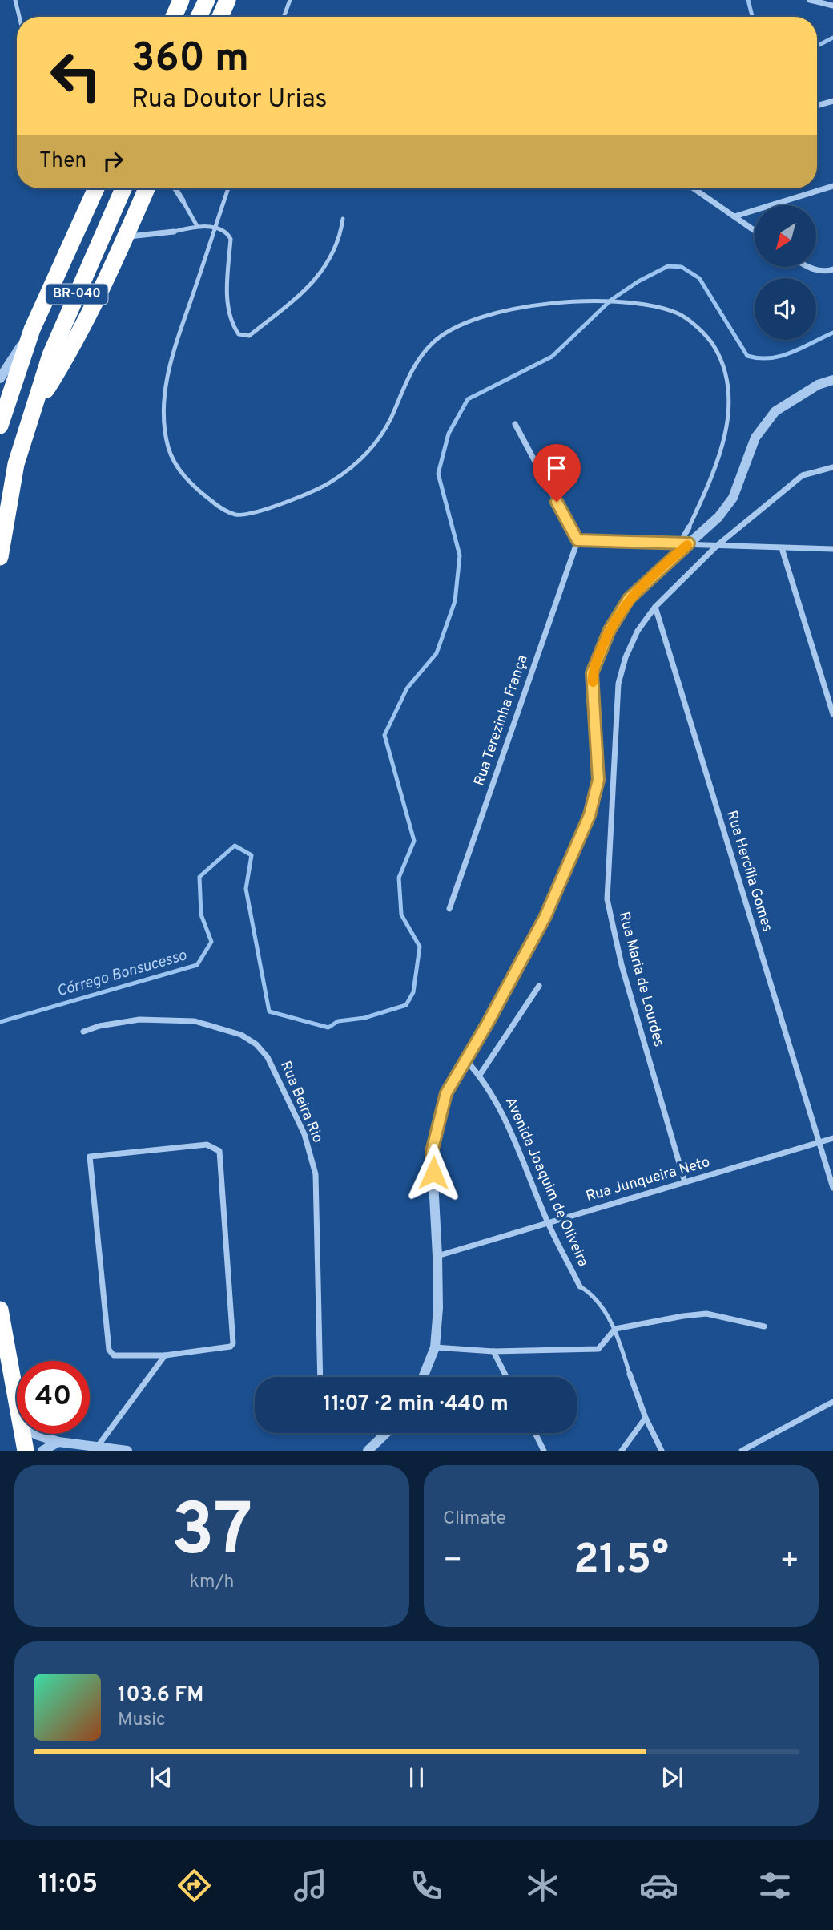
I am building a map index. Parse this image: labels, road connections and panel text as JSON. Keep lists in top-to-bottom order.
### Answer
{
  "streets": {
    "highway": ["BR-040"],
    "street": [
      "Rua Terezinha França",
      "Rua Hercília Gomes",
      "Rua Maria de Lourdes",
      "Rua Beira Rio",
      "Rua Junqueira Neto",
      "Avenida Joaquim de Oliveira"
    ]
  },
  "crossings": [
    ["Rua Hercília Gomes", "Rua Maria de Lourdes"],
    ["Rua Hercília Gomes", "Rua Junqueira Neto"],
    ["Rua Maria de Lourdes", "Rua Junqueira Neto"],
    ["Rua Junqueira Neto", "Avenida Joaquim de Oliveira"]
  ],
  "water": ["Córrego Bonsucesso"],
  "north": "bottom left",
  "page": {
    "turn": ["360 m", "Rua Doutor Urias"],
    "then": "Then",
    "limit": "40",
    "trip": "11:07 · 2 min · 440 m",
    "tile": [
      ["37", "km/h"],
      "Climate"
    ],
    "heat": ["−", "21.5°", "+"],
    "song": ["103.6 FM", "Music"],
    "tabs": "11:05"
  }
}
